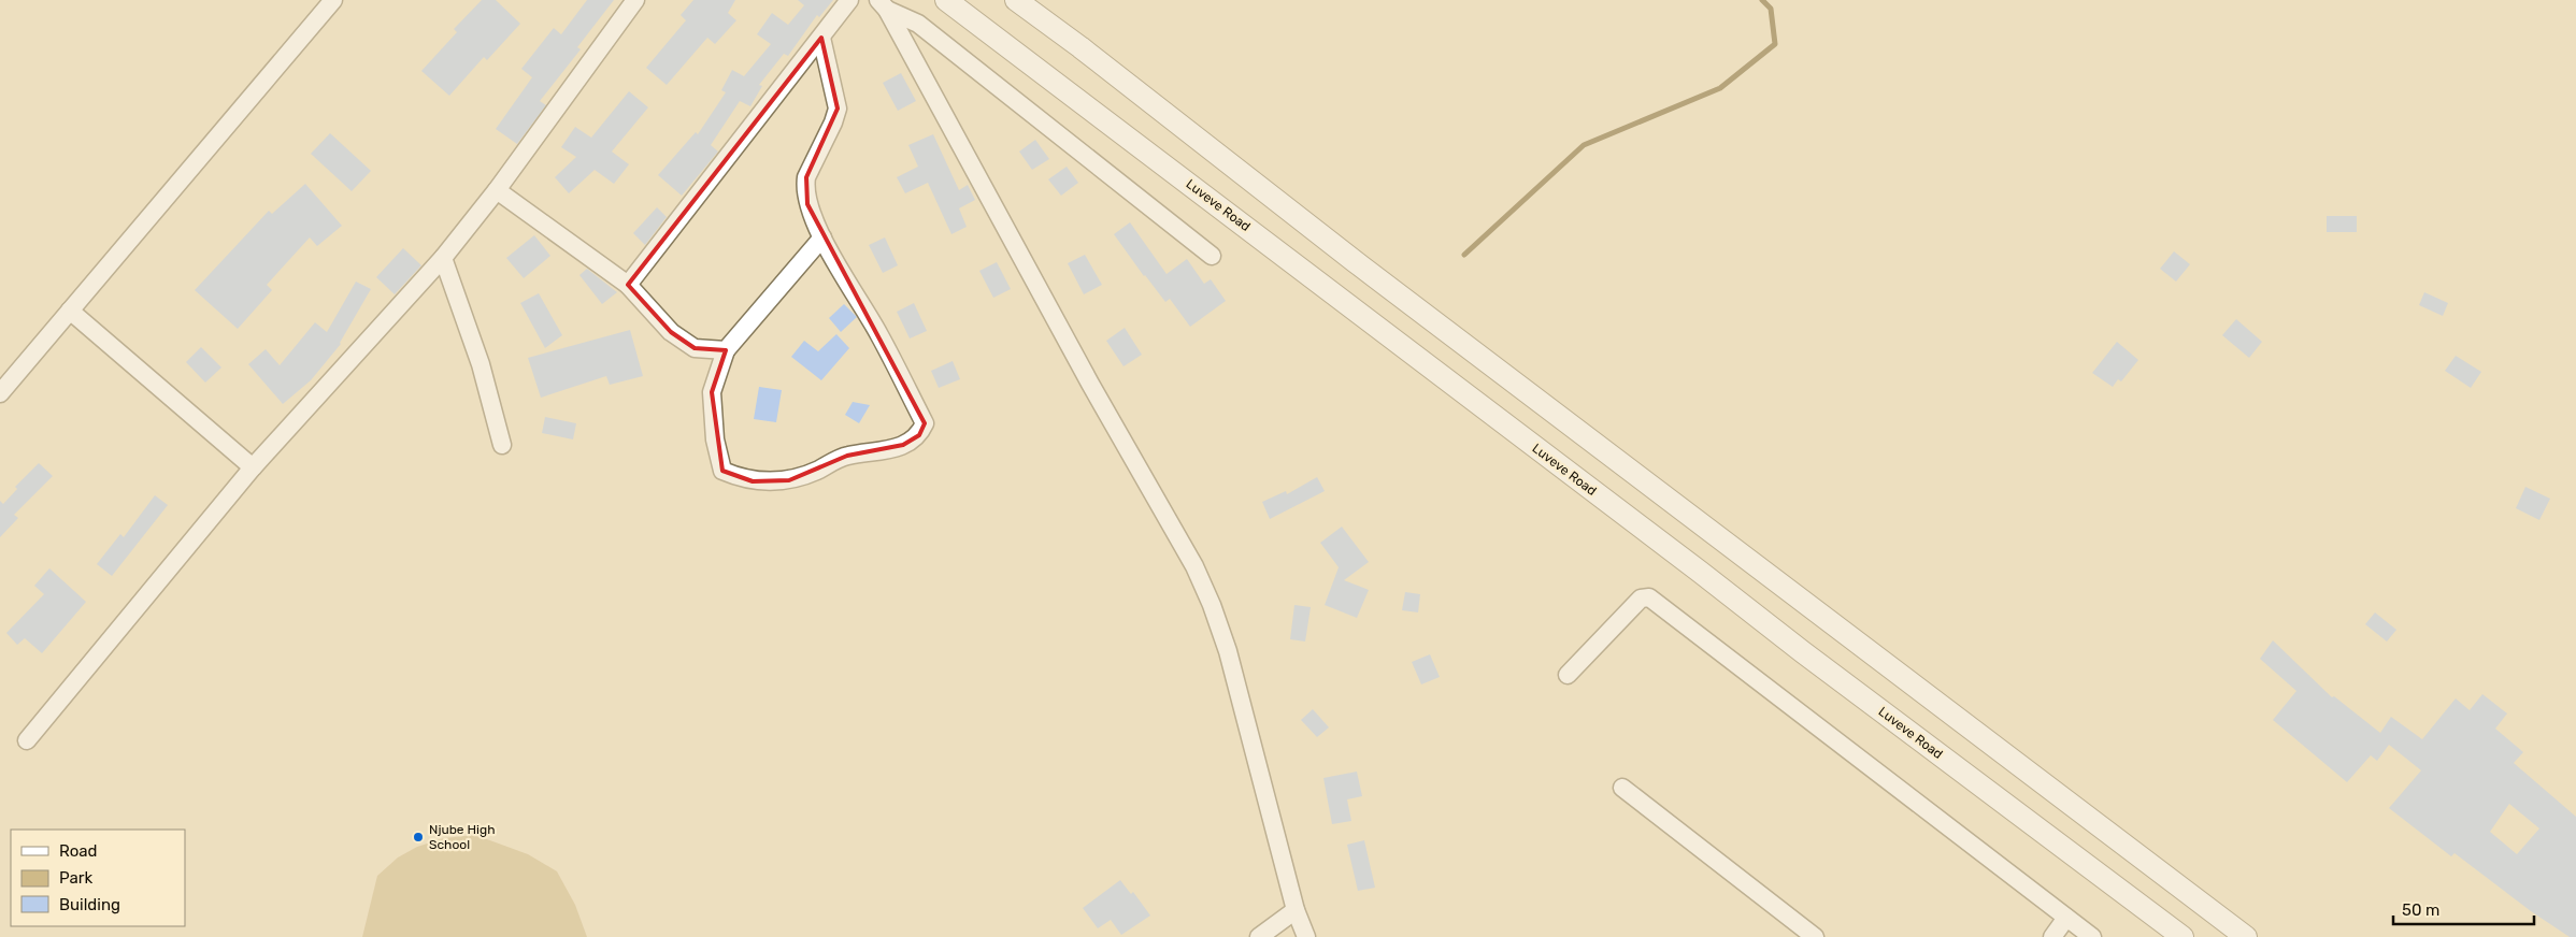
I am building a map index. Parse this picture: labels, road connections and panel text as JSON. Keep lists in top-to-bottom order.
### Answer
{
  "streets": {
    "street": ["Luveve Road"]
  },
  "places": ["Njube High School"],
  "legend": ["Road", "Park", "Building"],
  "scale_bar": "50 m"
}
